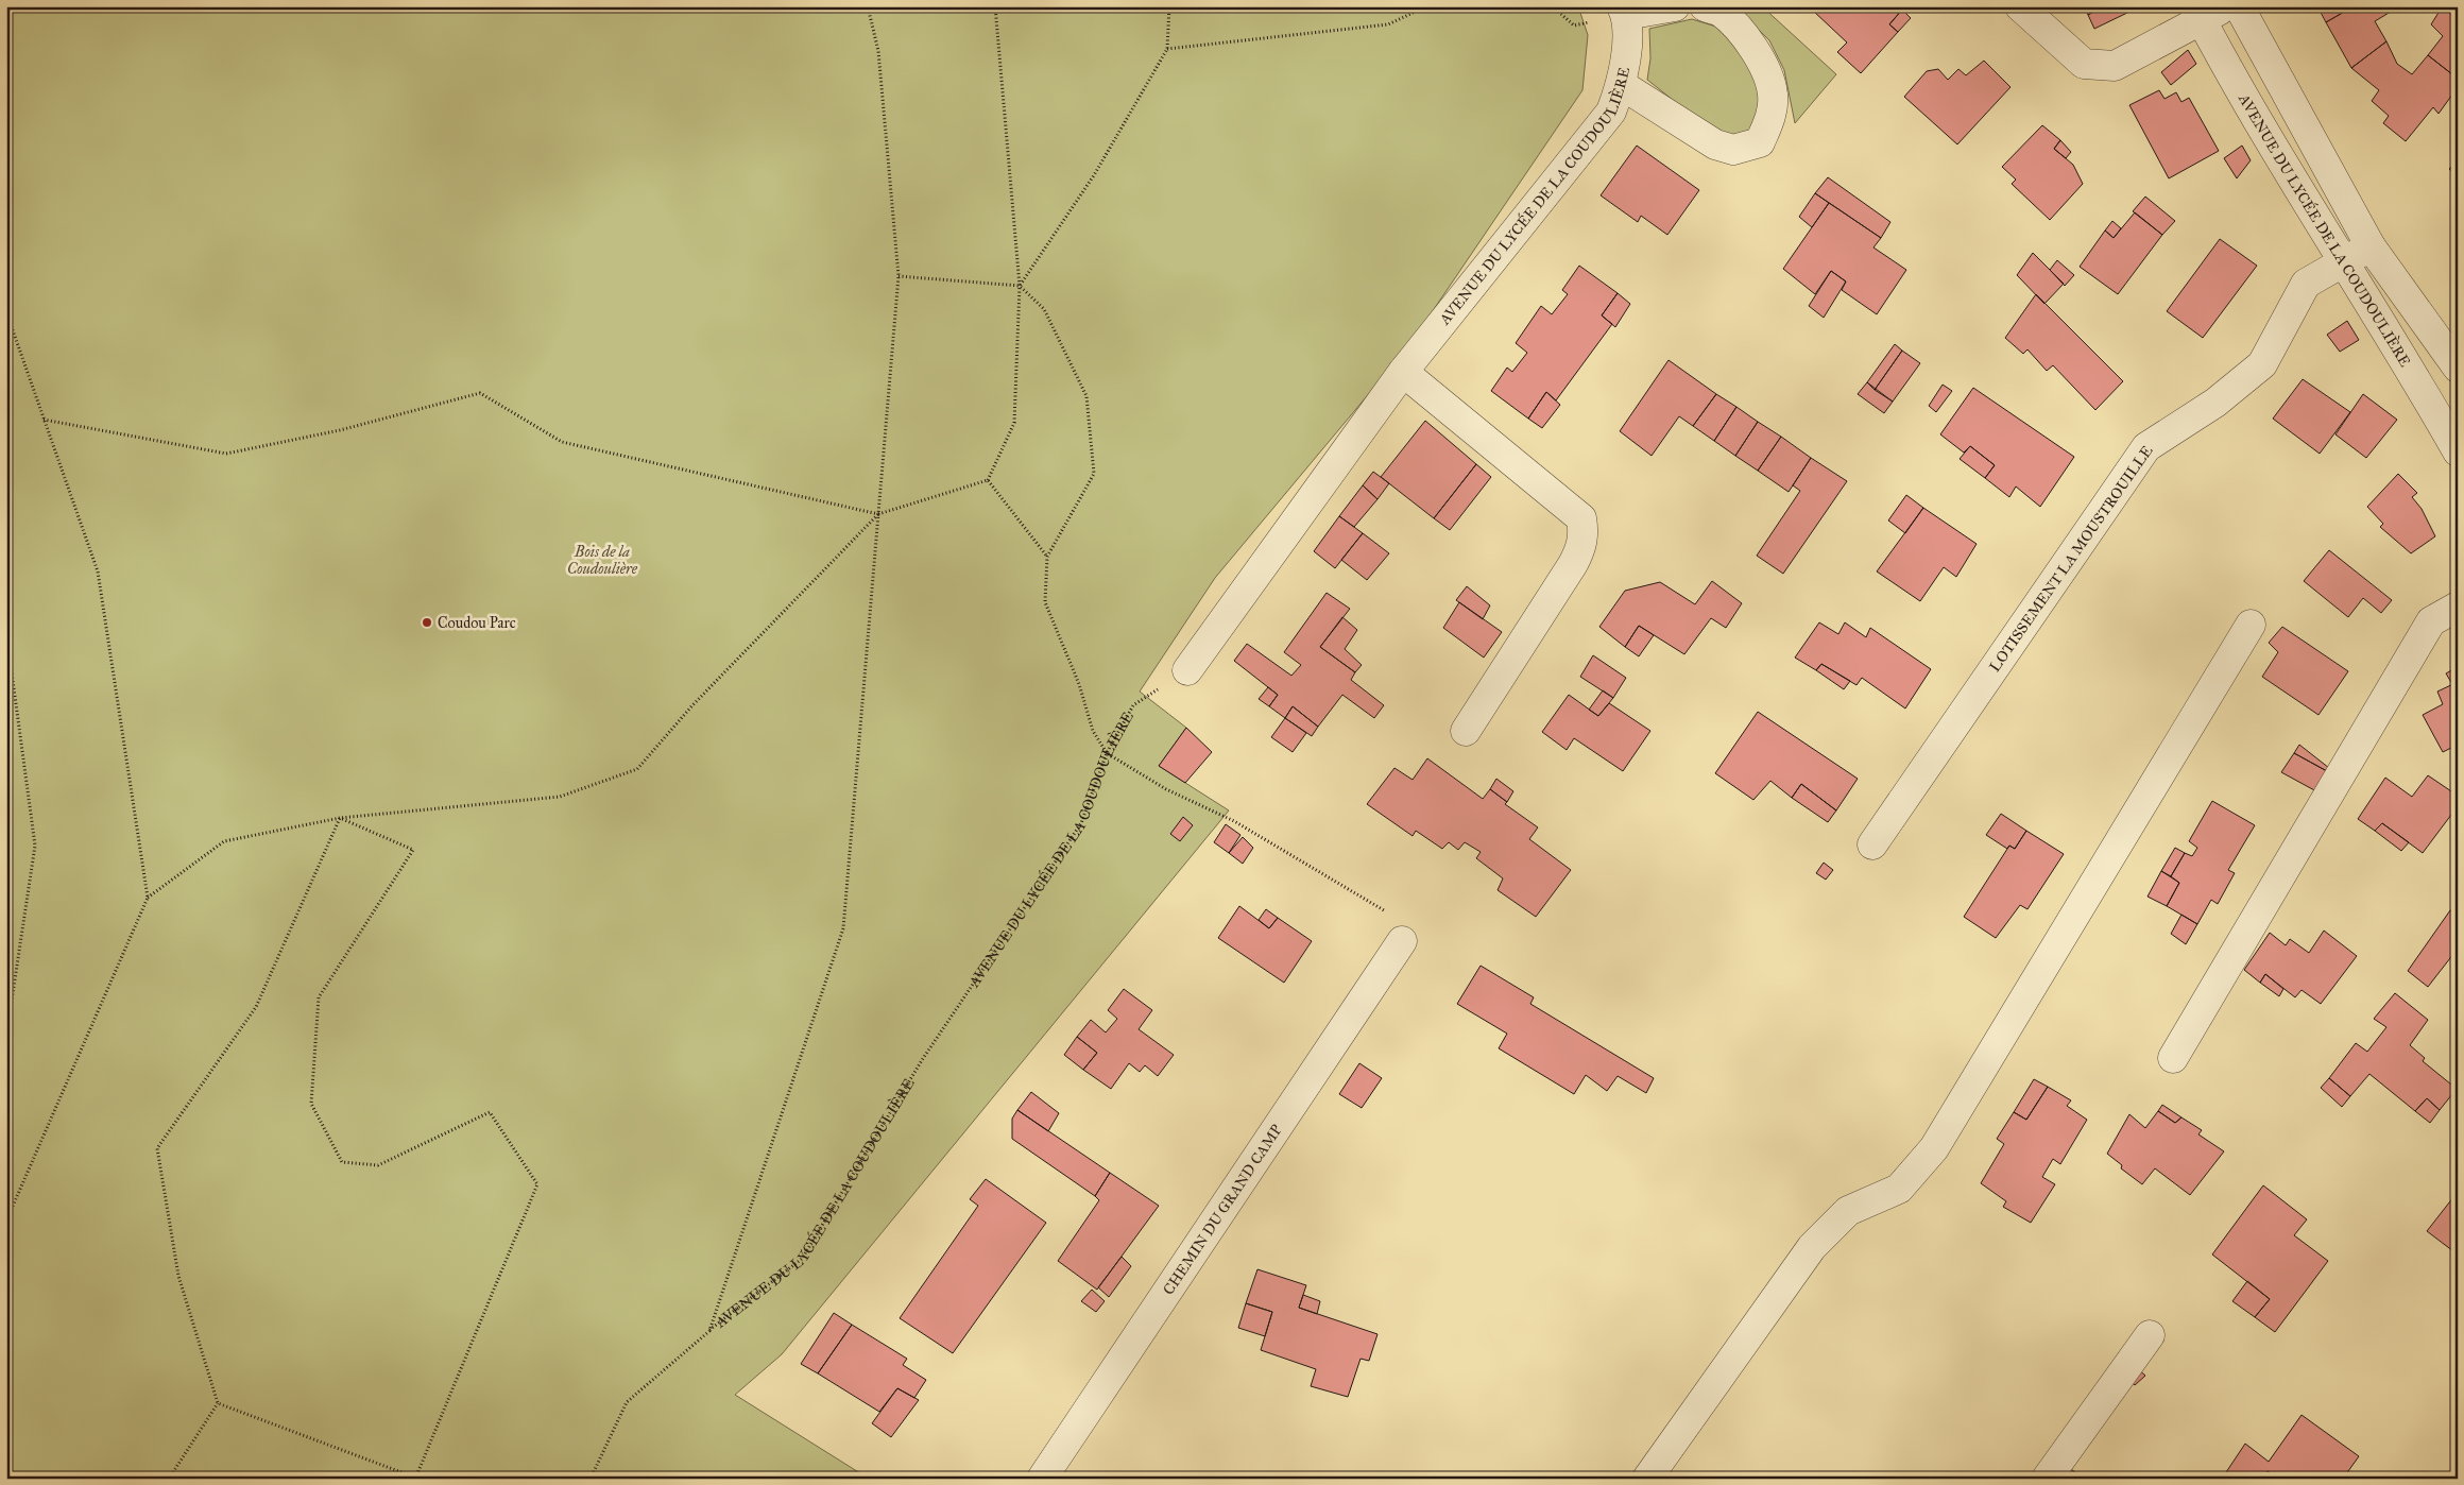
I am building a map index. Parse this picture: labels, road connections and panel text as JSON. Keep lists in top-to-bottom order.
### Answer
{
  "streets": {
    "street": ["AVENUE DU LYCÉE DE LA COUDOULIÈRE", "LOTISSEMENT LA MOUSTROUILLE", "CHEMIN DU GRAND CAMP"]
  },
  "crossings": [
    ["AVENUE DU LYCÉE DE LA COUDOULIÈRE", "LOTISSEMENT LA MOUSTROUILLE"]
  ],
  "parks": ["Bois de la Coudoulière"],
  "places": ["Coudou Parc"]
}
